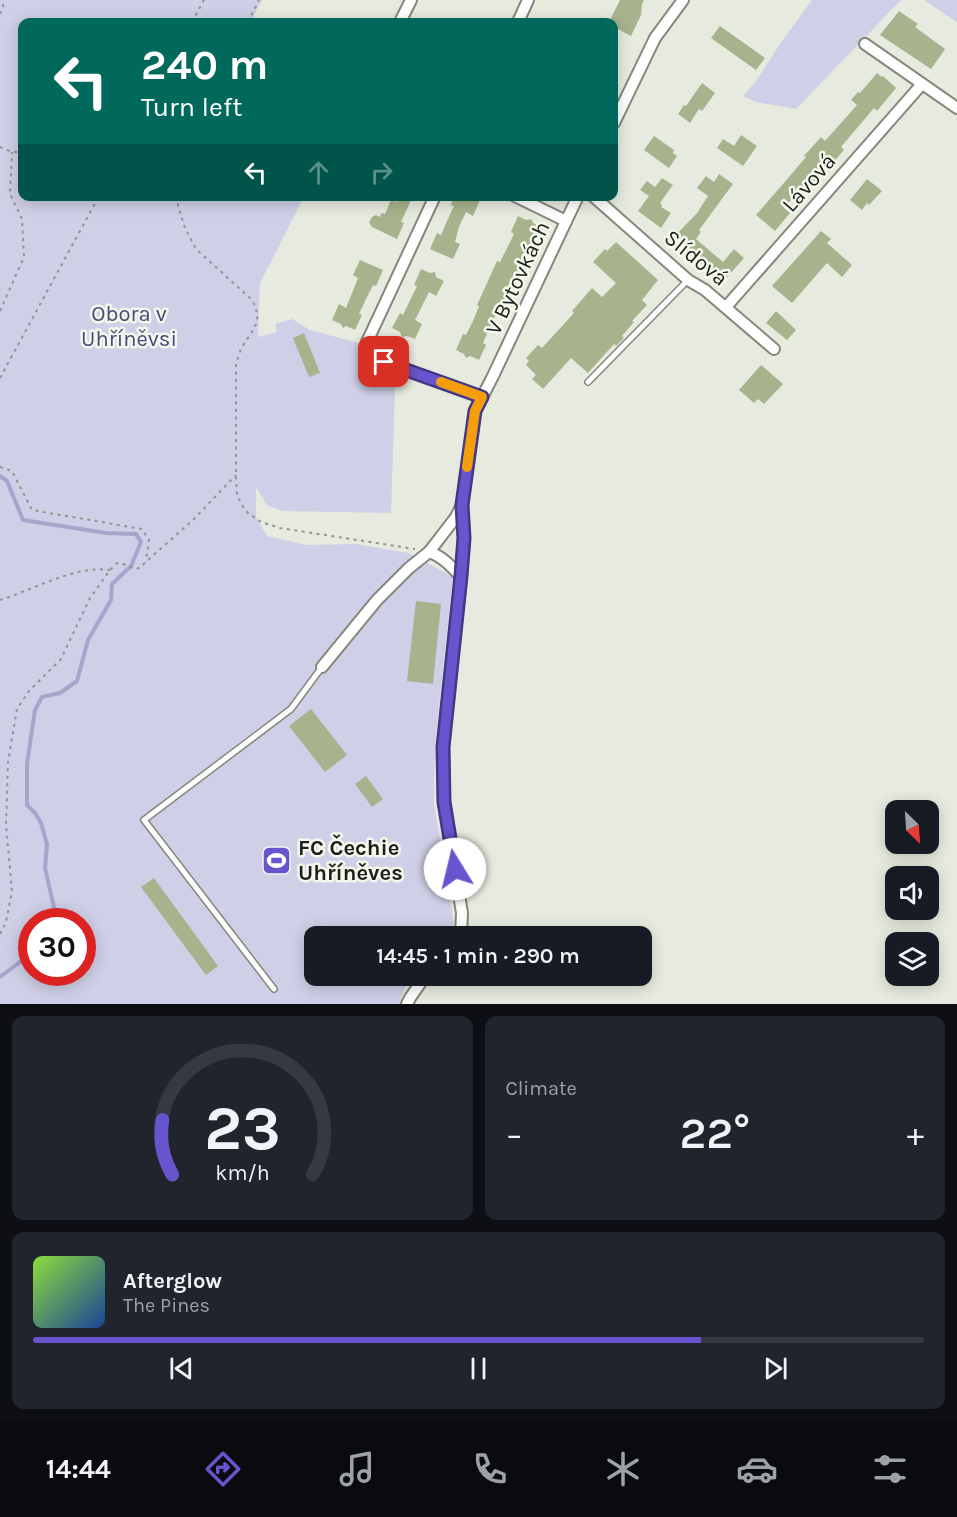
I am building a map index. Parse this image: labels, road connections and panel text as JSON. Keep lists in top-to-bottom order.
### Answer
{
  "streets": {
    "street": ["Lávová", "Slídová", "V Bytovkách"]
  },
  "crossings": [
    ["Lávová", "Slídová"]
  ],
  "parks": ["Obora v Uhříněvsi"],
  "places": {
    "sports": ["FC Čechie Uhříněves"]
  },
  "north": "bottom right",
  "page": {
    "turn": ["240 m", "Turn left"],
    "limit": "30",
    "trip": "14:45 · 1 min · 290 m",
    "tile": "Climate",
    "heat": ["−", "22°", "+"],
    "song": ["Afterglow", "The Pines"],
    "tabs": "14:44",
    "gauge": ["23", "km/h"]
  }
}
